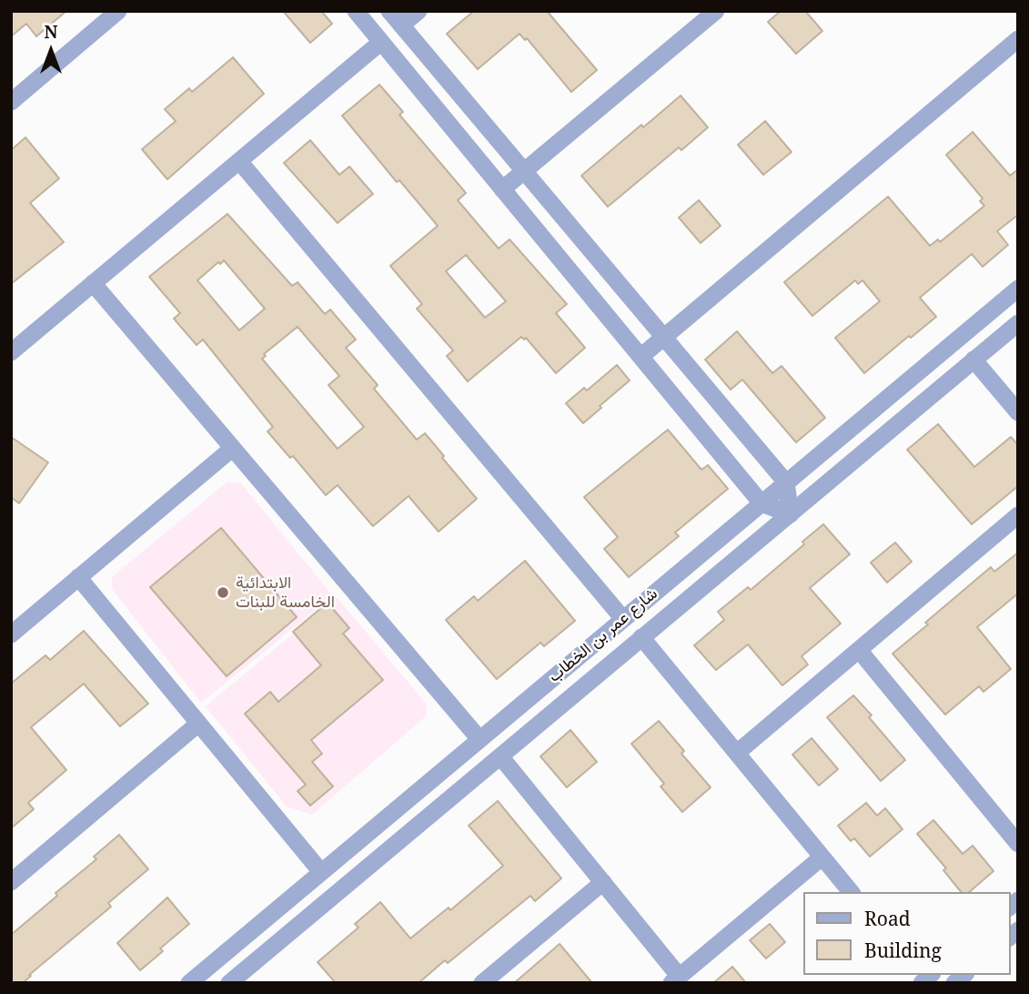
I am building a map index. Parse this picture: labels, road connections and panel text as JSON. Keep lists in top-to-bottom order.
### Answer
{
  "streets": {
    "street": ["شارع عمر بن الخطاب"]
  },
  "places": ["الابتدائية الخامسة للبنات"],
  "legend": ["Road", "Building"],
  "north": "top"
}
